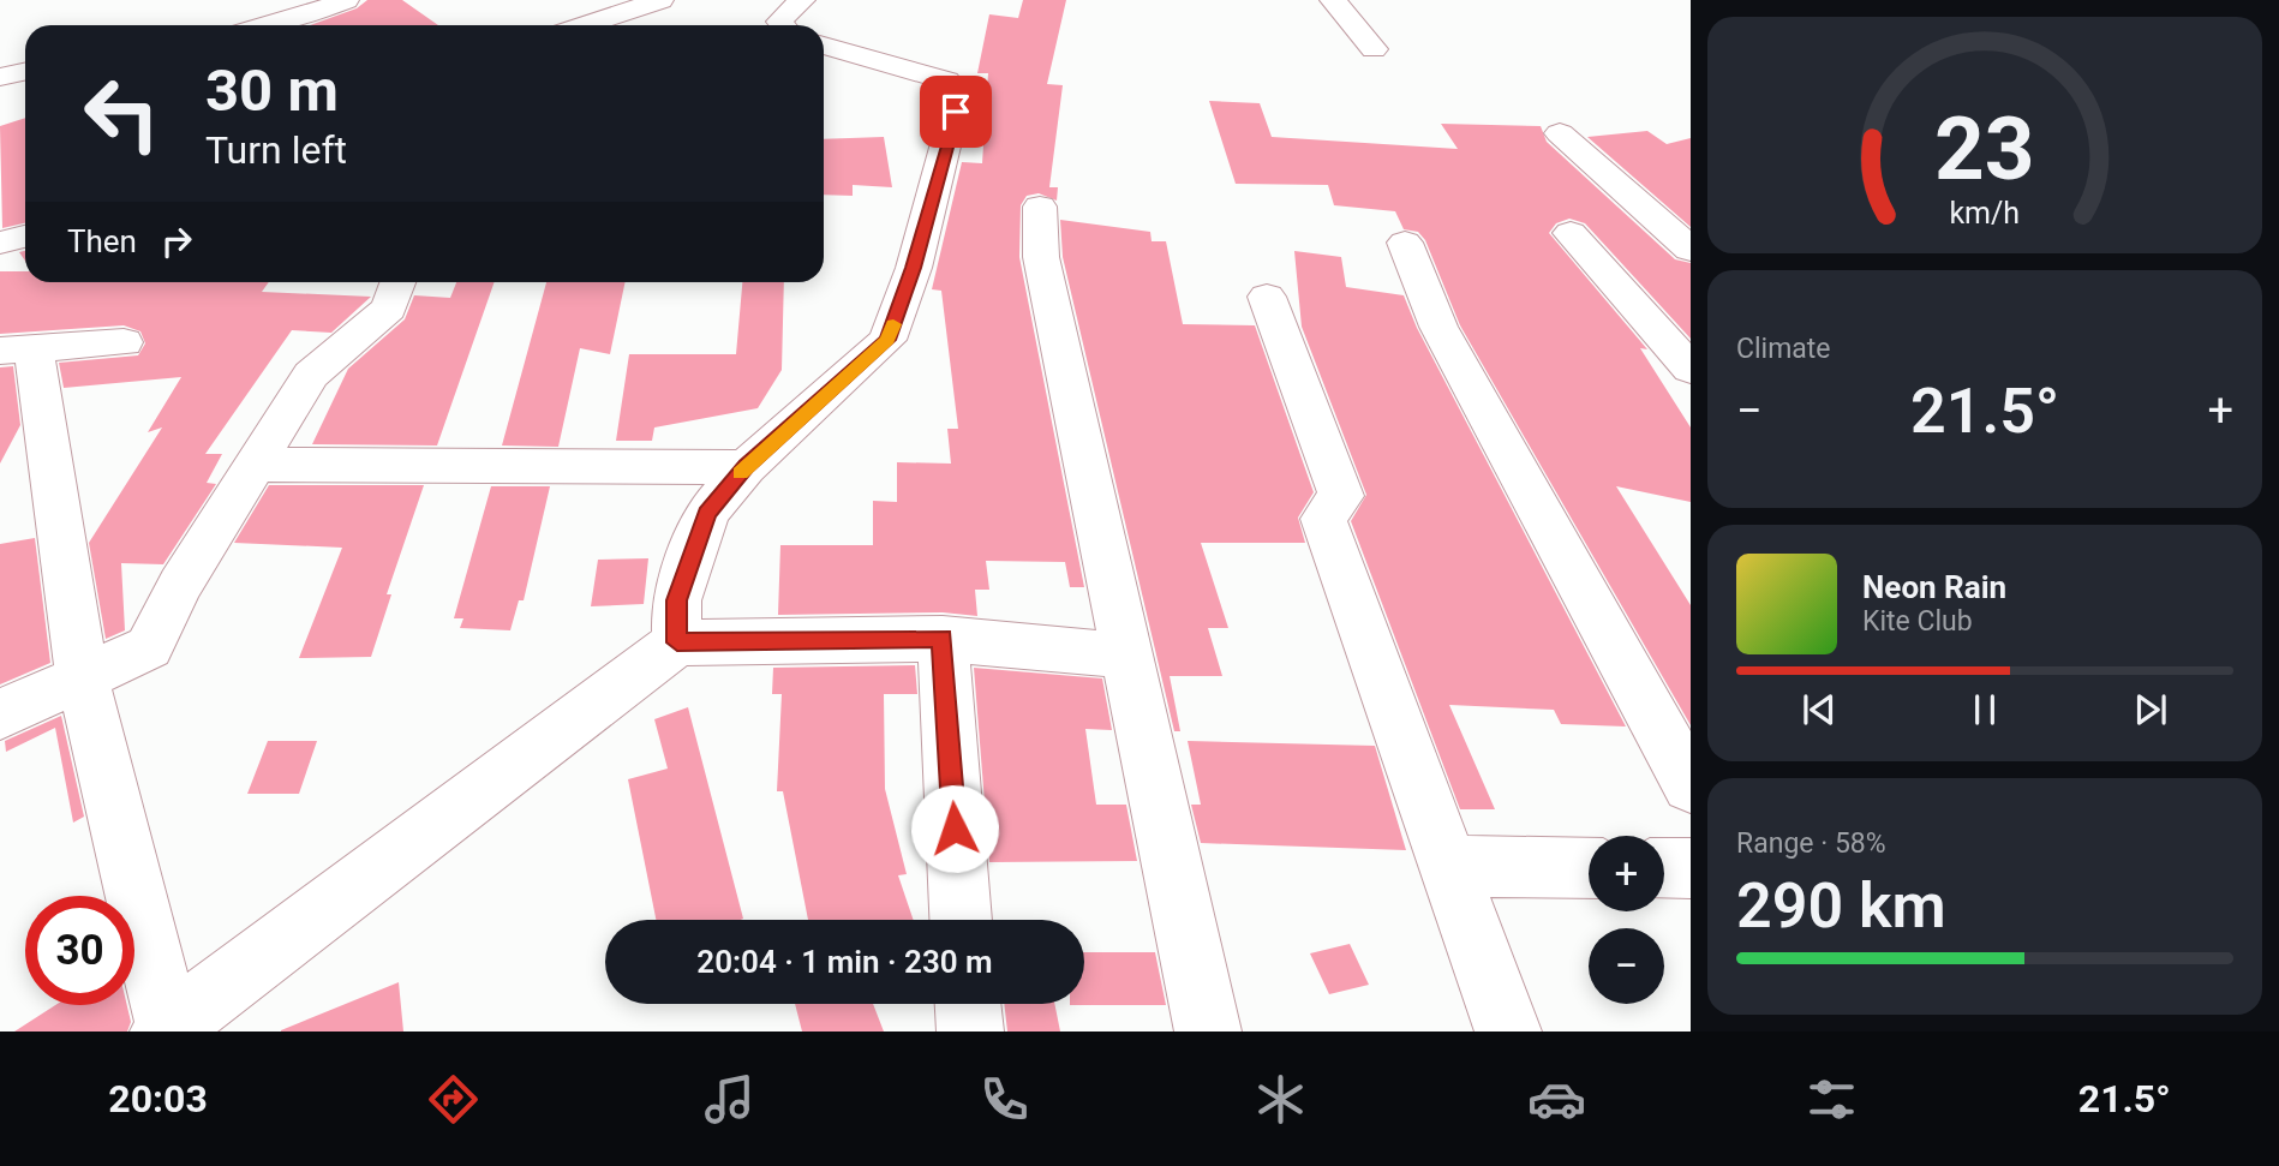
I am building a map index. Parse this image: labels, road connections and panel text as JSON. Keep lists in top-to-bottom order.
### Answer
{
  "page": {
    "turn": ["30 m", "Turn left"],
    "then": "Then",
    "tile": [
      "Climate",
      ["Range · 58%", "290 km"]
    ],
    "heat": ["−", "21.5°", "+"],
    "song": ["Neon Rain", "Kite Club"],
    "map_buttons": ["+", "−"],
    "limit": "30",
    "trip": "20:04 · 1 min · 230 m",
    "tabs": ["20:03", "21.5°"],
    "gauge": ["23", "km/h"]
  }
}
